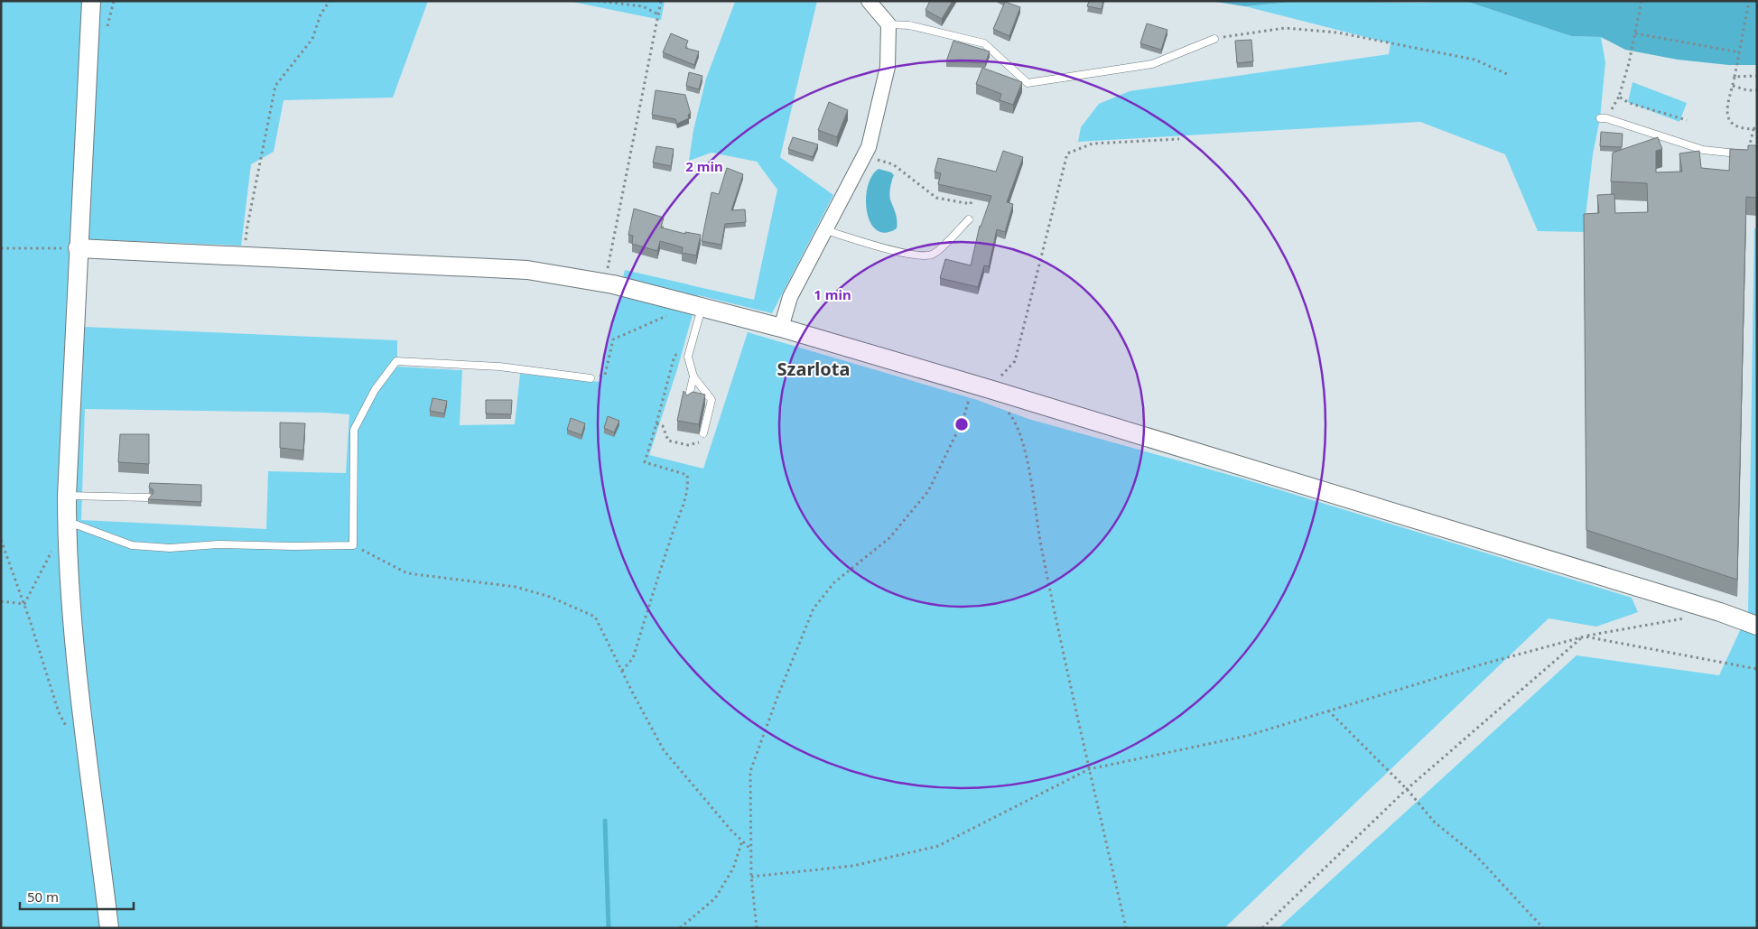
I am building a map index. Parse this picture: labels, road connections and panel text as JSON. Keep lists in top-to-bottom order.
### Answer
{
  "districts": ["Szarlota"],
  "scale_bar": "50 m",
  "rings": ["2 min", "1 min"]
}
